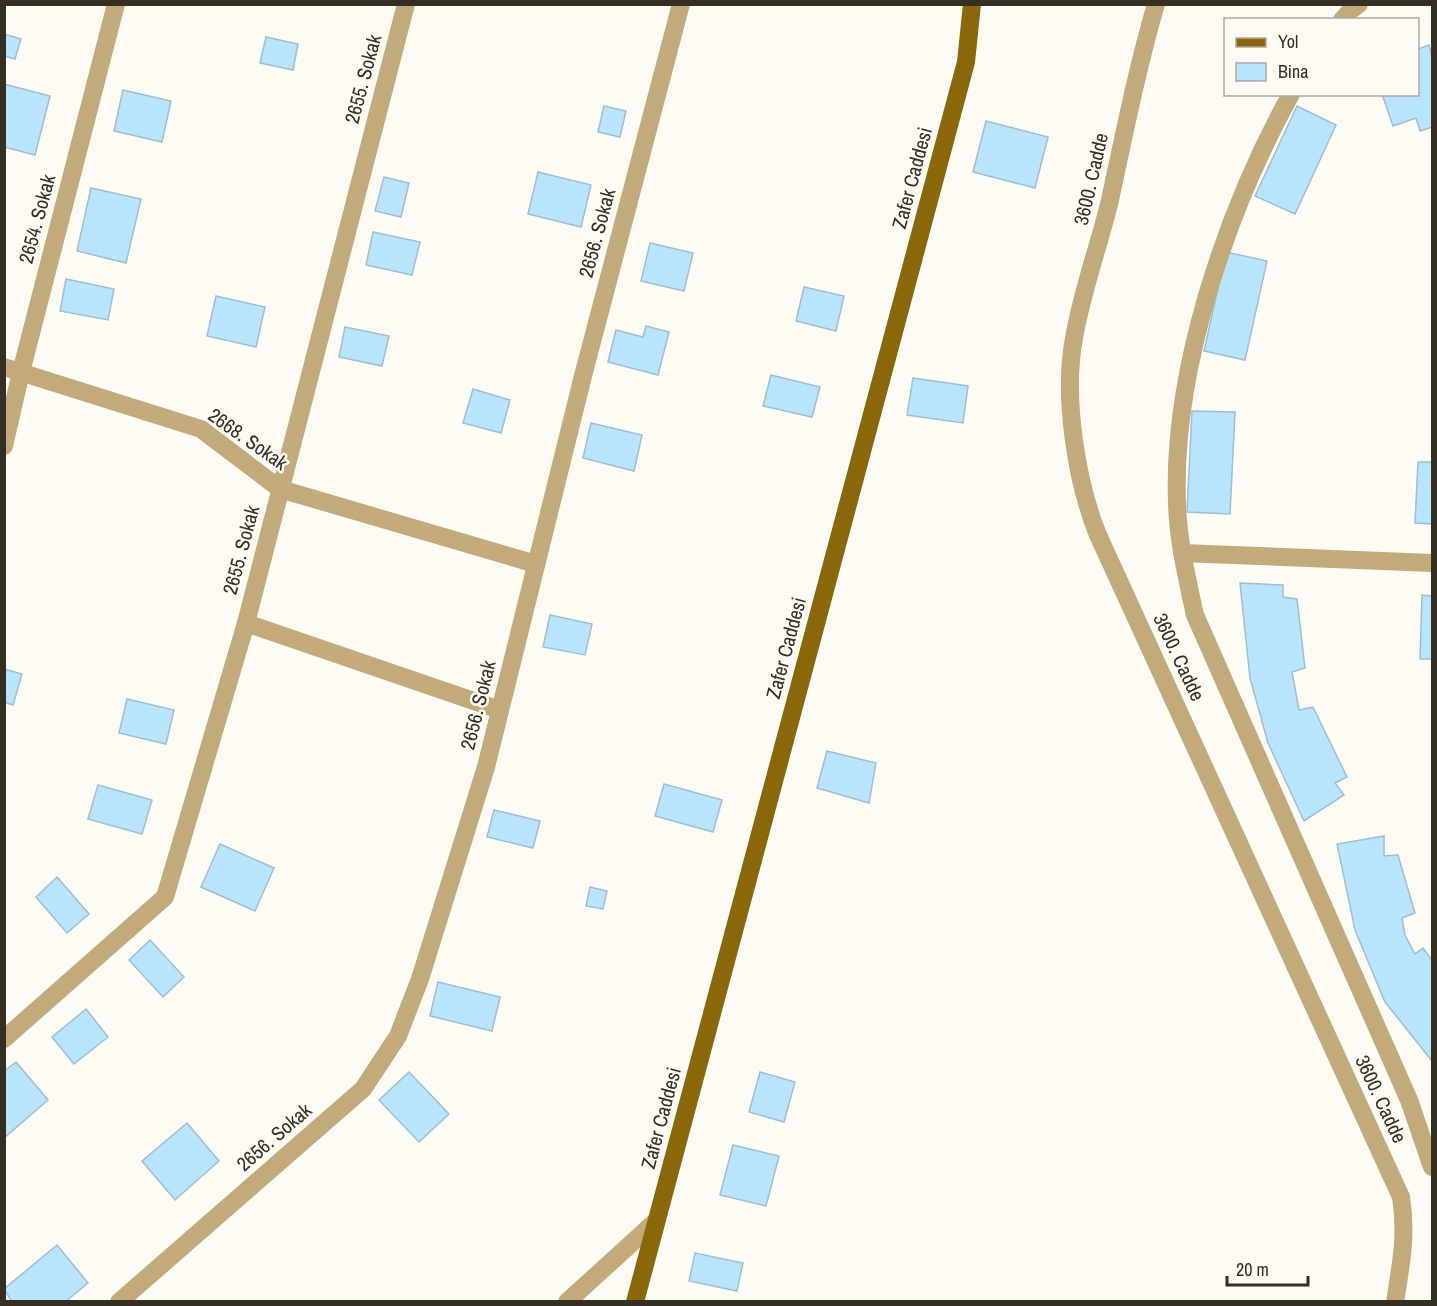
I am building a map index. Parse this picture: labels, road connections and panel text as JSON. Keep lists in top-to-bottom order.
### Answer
{
  "streets": {
    "main road": ["Zafer Caddesi"],
    "street": [
      "2655. Sokak",
      "3600. Cadde",
      "2654. Sokak",
      "2656. Sokak",
      "2668. Sokak"
    ]
  },
  "crossings": [
    ["2655. Sokak", "2668. Sokak"],
    ["2654. Sokak", "2668. Sokak"],
    ["2656. Sokak", "2668. Sokak"]
  ],
  "legend": ["Yol", "Bina"],
  "scale_bar": "20 m"
}
